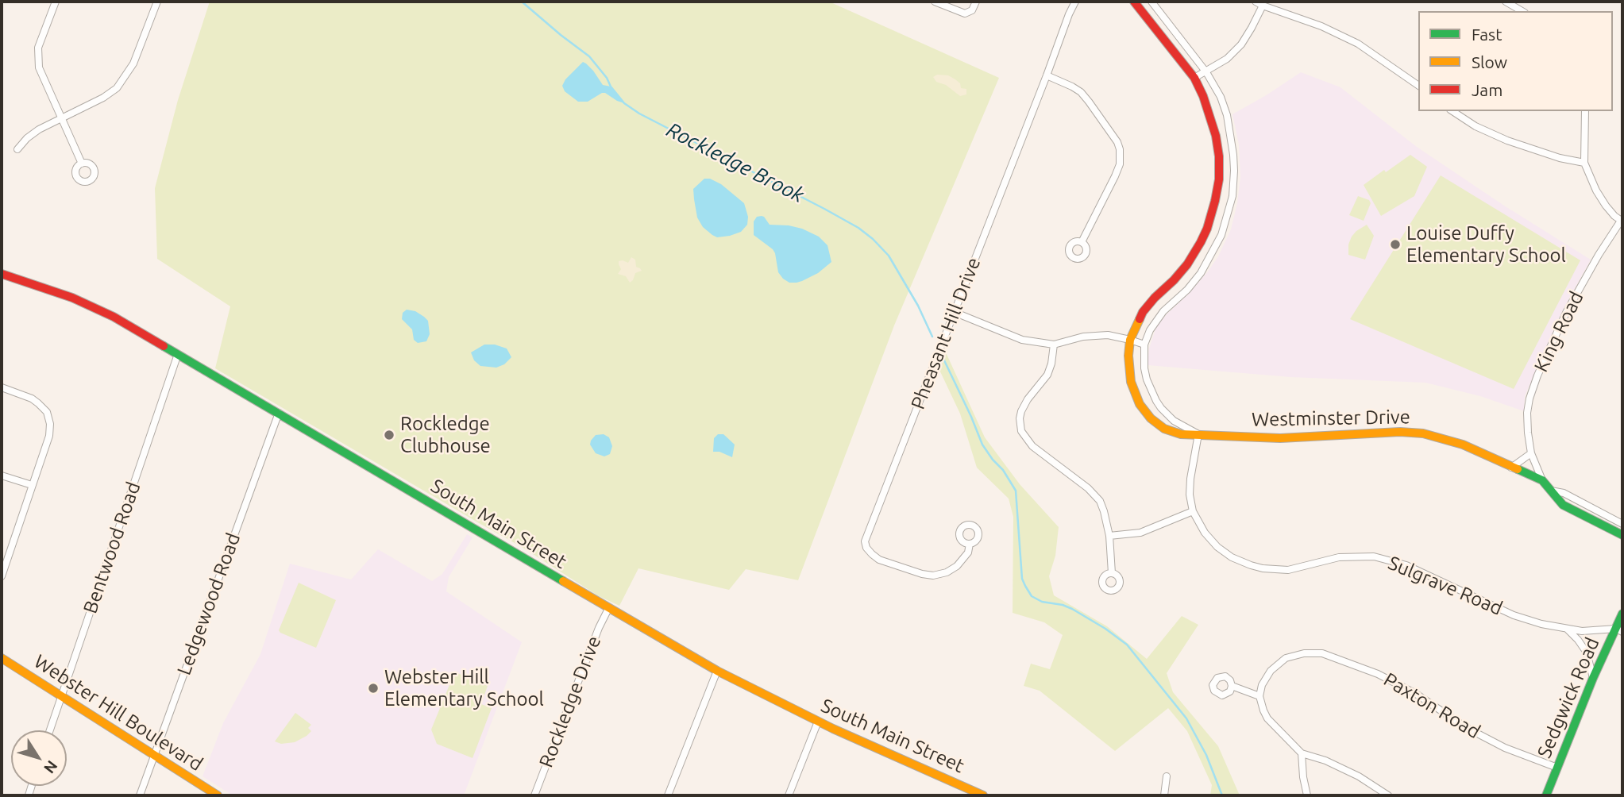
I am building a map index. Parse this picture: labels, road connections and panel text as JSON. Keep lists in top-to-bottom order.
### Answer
{
  "streets": {
    "main road": [
      "Westminster Drive",
      "South Main Street",
      "Sedgwick Road",
      "Webster Hill Boulevard"
    ],
    "street": [
      "King Road",
      "Pheasant Hill Drive",
      "Bentwood Road",
      "Sulgrave Road",
      "Ledgewood Road",
      "Rockledge Drive",
      "Paxton Road"
    ]
  },
  "crossings": [
    ["King Road", "Westminster Drive"],
    ["Westminster Drive", "Sulgrave Road"],
    ["South Main Street", "Bentwood Road"],
    ["South Main Street", "Ledgewood Road"],
    ["South Main Street", "Rockledge Drive"],
    ["Bentwood Road", "Webster Hill Boulevard"],
    ["Sulgrave Road", "Sedgwick Road"],
    ["Ledgewood Road", "Webster Hill Boulevard"],
    ["Sedgwick Road", "Paxton Road"]
  ],
  "water": ["Rockledge Brook"],
  "places": ["Louise Duffy Elementary School", "Rockledge Clubhouse", "Webster Hill Elementary School"],
  "legend": ["Fast", "Slow", "Jam"],
  "north": "bottom right"
}
